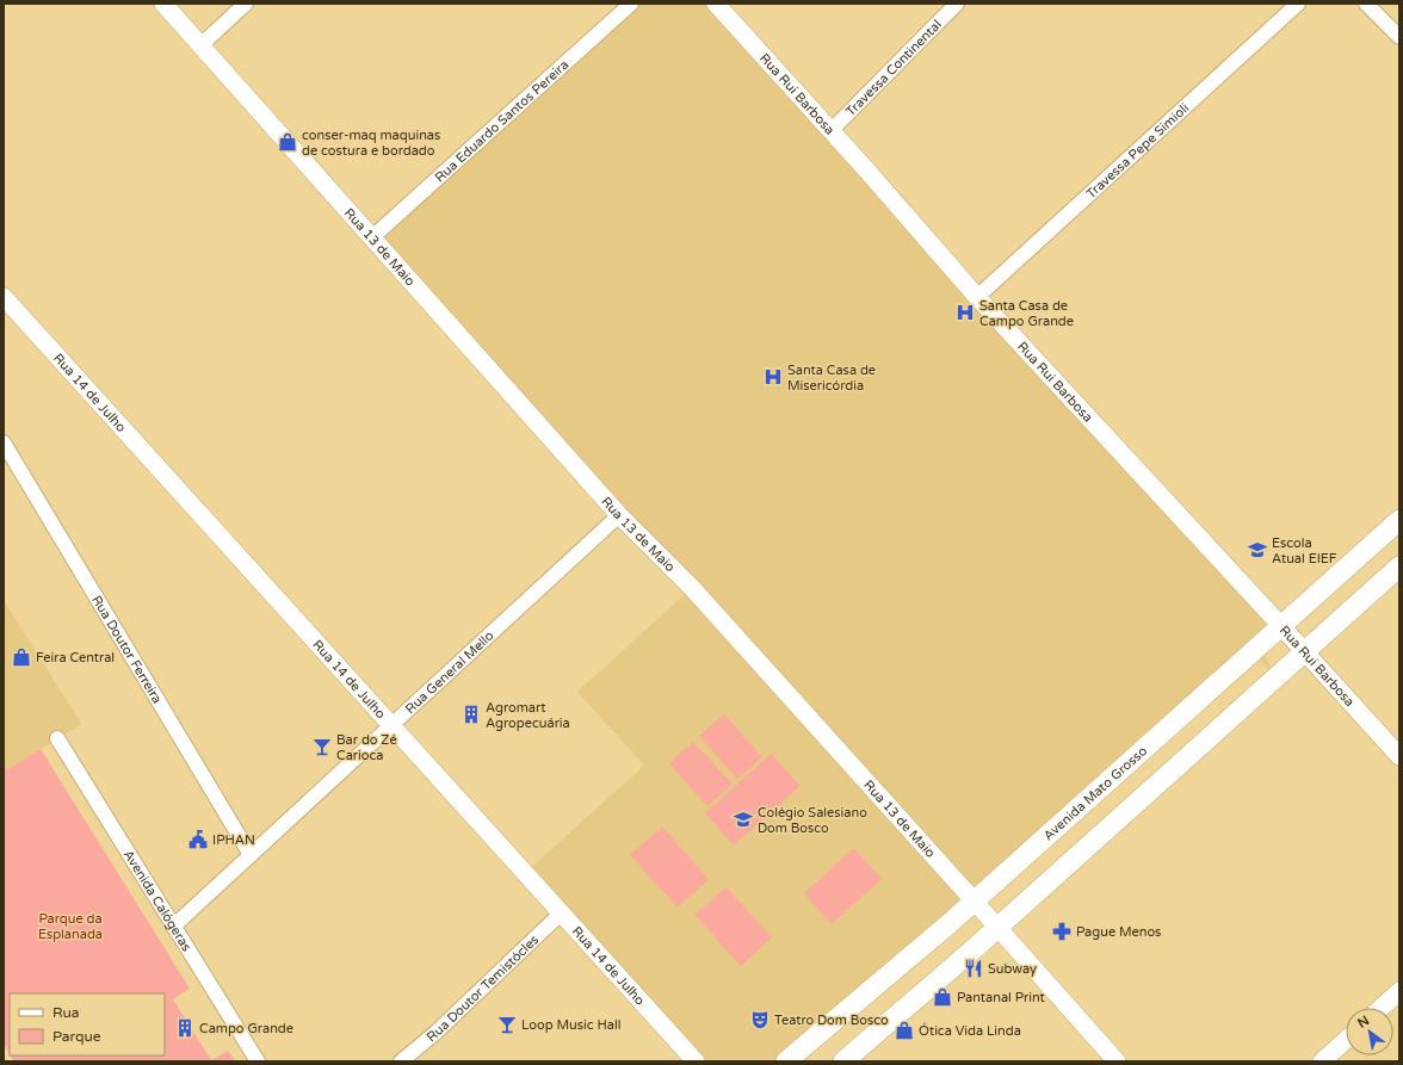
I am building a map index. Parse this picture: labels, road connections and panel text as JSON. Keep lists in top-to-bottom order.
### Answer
{
  "streets": {
    "main road": ["Avenida Mato Grosso"],
    "street": [
      "Travessa Continental",
      "Rua Rui Barbosa",
      "Rua Eduardo Santos Pereira",
      "Travessa Pepe Simioli",
      "Rua 13 de Maio",
      "Rua 14 de Julho",
      "Rua Doutor Ferreira",
      "Rua General Mello",
      "Avenida Calógeras",
      "Rua Doutor Temistócles"
    ]
  },
  "crossings": [
    ["Travessa Continental", "Rua Rui Barbosa"],
    ["Rua Rui Barbosa", "Travessa Pepe Simioli"],
    ["Rua Rui Barbosa", "Avenida Mato Grosso"],
    ["Rua Eduardo Santos Pereira", "Rua 13 de Maio"],
    ["Rua 13 de Maio", "Rua General Mello"],
    ["Rua 13 de Maio", "Avenida Mato Grosso"],
    ["Rua 14 de Julho", "Rua General Mello"],
    ["Rua 14 de Julho", "Rua Doutor Temistócles"],
    ["Rua Doutor Ferreira", "Rua General Mello"],
    ["Rua General Mello", "Avenida Calógeras"]
  ],
  "parks": ["Parque da Esplanada"],
  "places": {
    "shop": [
      "conser-maq maquinas de costura e bordado",
      "Feira Central",
      "Pantanal Print",
      "Ótica Vida Linda"
    ],
    "hospital": ["Santa Casa de Campo Grande", "Santa Casa de Misericórdia"],
    "school or university": ["Escola Atual EIEF", "Colégio Salesiano Dom Bosco"],
    "building": ["Agromart Agropecuária", "Campo Grande"],
    "bar": ["Bar do Zé Carioca", "Loop Music Hall"],
    "public building": ["IPHAN"],
    "pharmacy": ["Pague Menos"],
    "restaurant": ["Subway"],
    "theatre": ["Teatro Dom Bosco"]
  },
  "legend": ["Rua", "Parque"],
  "north": "top left"
}
